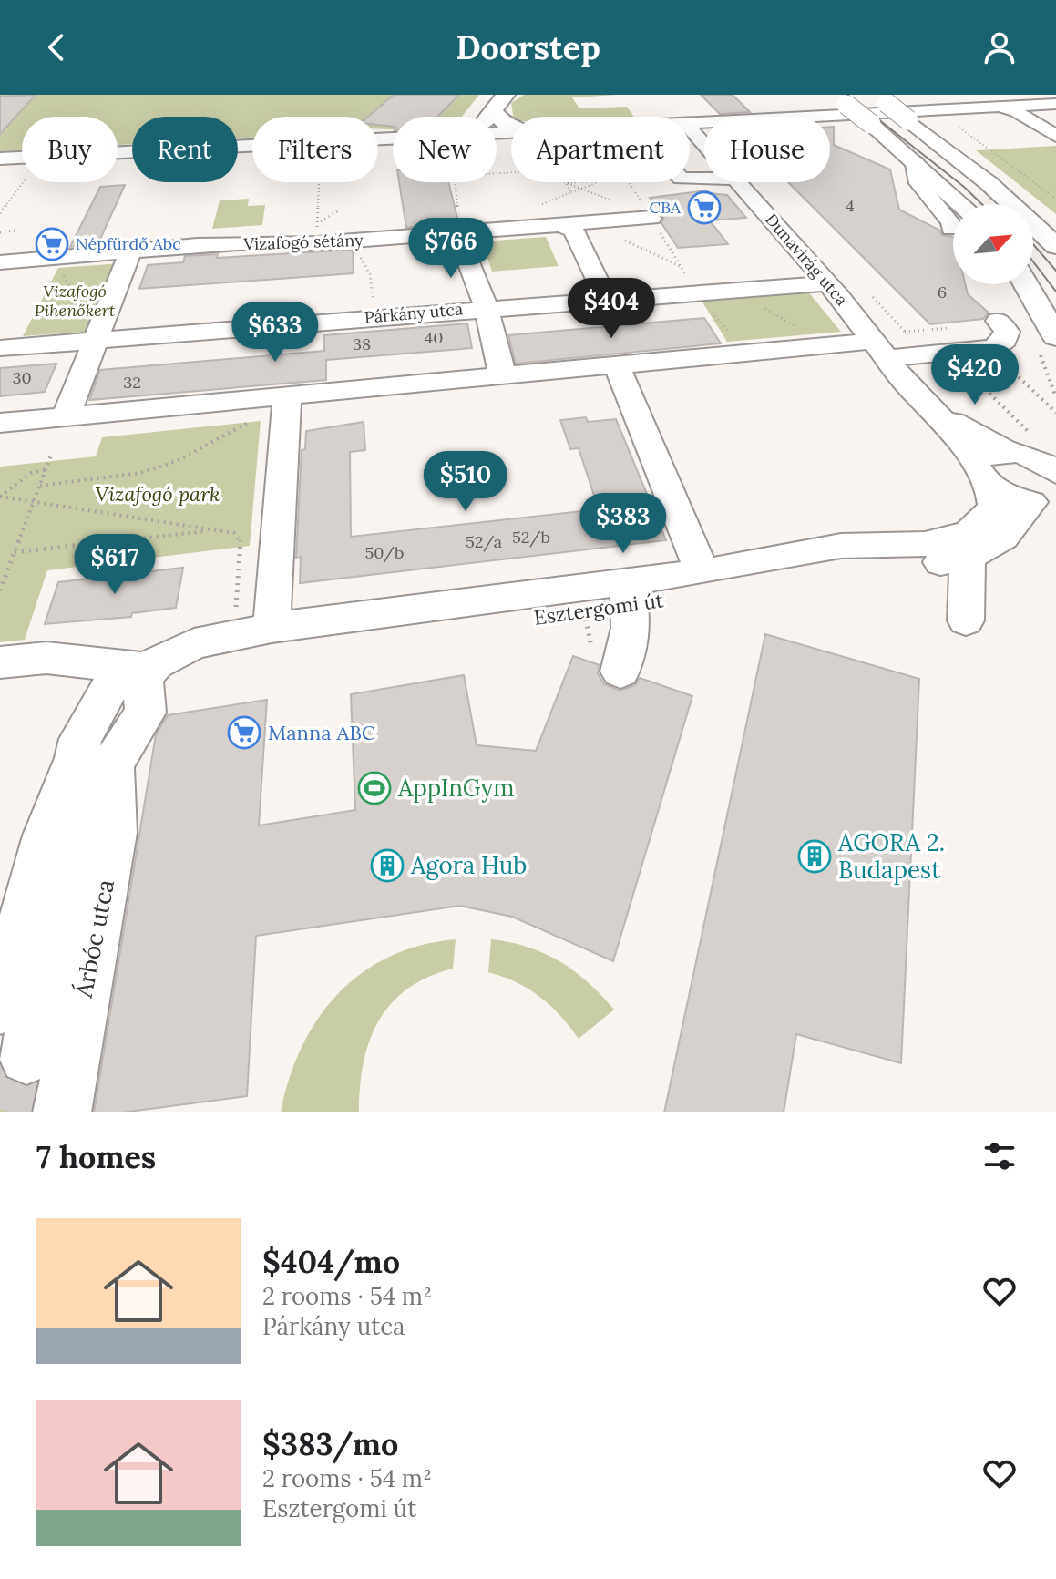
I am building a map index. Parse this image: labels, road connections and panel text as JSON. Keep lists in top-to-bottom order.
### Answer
{
  "streets": {
    "street": [
      "Vizafogó sétány",
      "Dunavirág utca",
      "Párkány utca",
      "Esztergomi út",
      "Árbóc utca"
    ]
  },
  "crossings": [
    ["Dunavirág utca", "Párkány utca"],
    ["Dunavirág utca", "Esztergomi út"],
    ["Esztergomi út", "Árbóc utca"]
  ],
  "parks": ["Vizafogó Pihenőkert", "Vizafogó park"],
  "places": {
    "supermarket": ["CBA", "Népfürdő Abc", "Manna ABC"],
    "sports": ["AppInGym"],
    "building": ["AGORA 2. Budapest", "Agora Hub"]
  },
  "house_numbers": [
    "4",
    "6",
    "40",
    "38",
    "30",
    "32",
    "52/b",
    "52/a",
    "50/b"
  ],
  "north": "top right",
  "page": {
    "header": "Doorstep",
    "chip": [
      "Buy",
      "Rent",
      "Filters",
      "New",
      "Apartment",
      "House"
    ],
    "price": [
      "$766",
      "$404",
      "$633",
      "$420",
      "$510",
      "$383",
      "$617"
    ],
    "heading": "7 homes",
    "list": [
      {
        "name": "$404/mo",
        "note": "2 rooms · 54 m² · Párkány utca"
      },
      {
        "name": "$383/mo",
        "note": "2 rooms · 54 m² · Esztergomi út"
      }
    ]
  }
}
